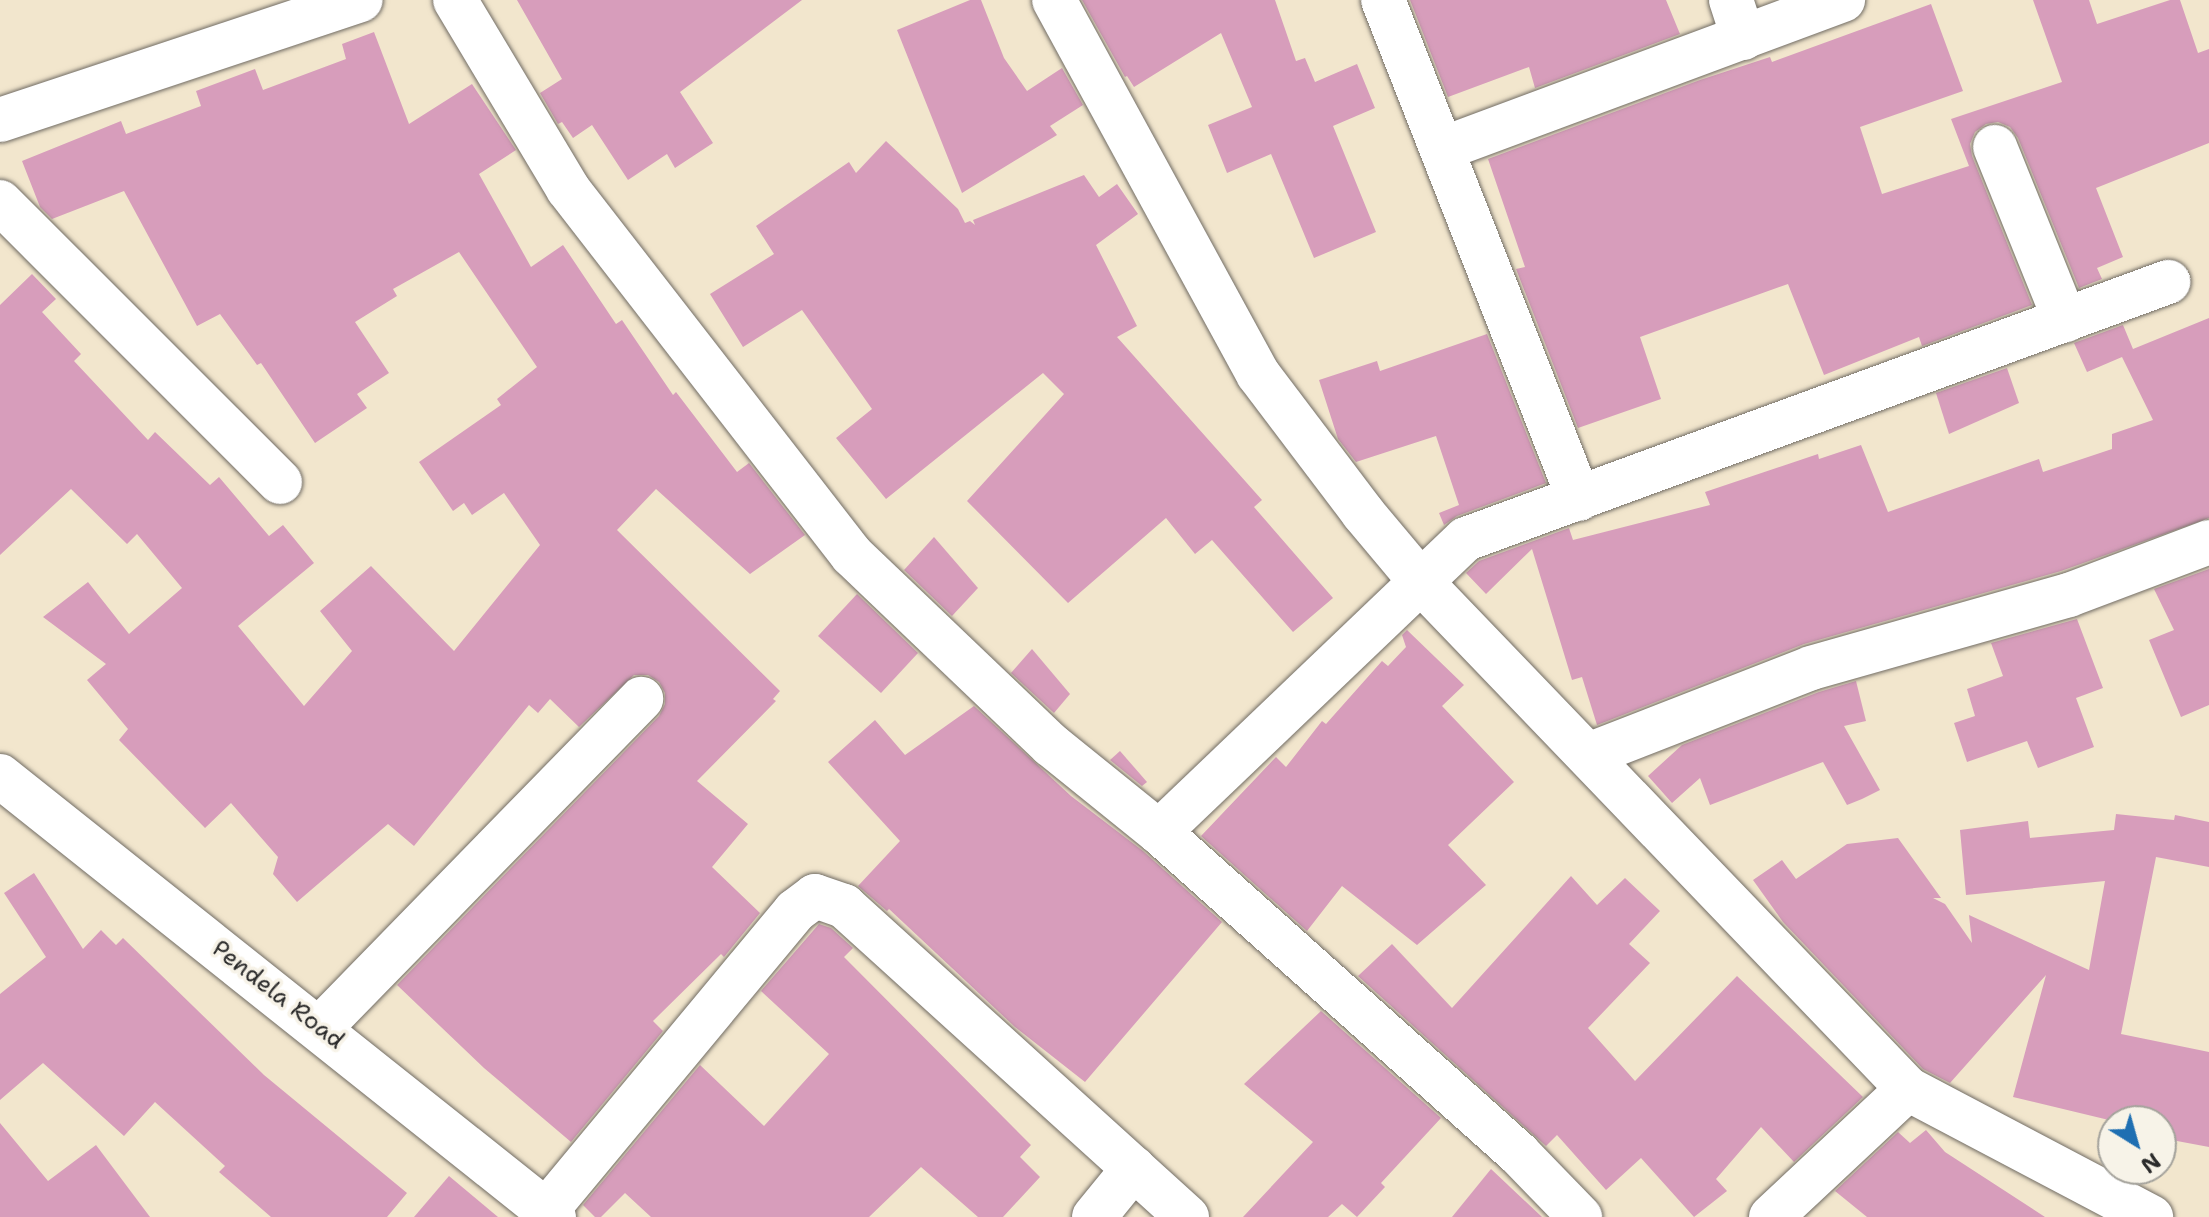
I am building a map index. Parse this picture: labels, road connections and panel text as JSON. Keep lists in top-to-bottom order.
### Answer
{
  "streets": {
    "street": ["Pendela Road"]
  },
  "north": "bottom right"
}
